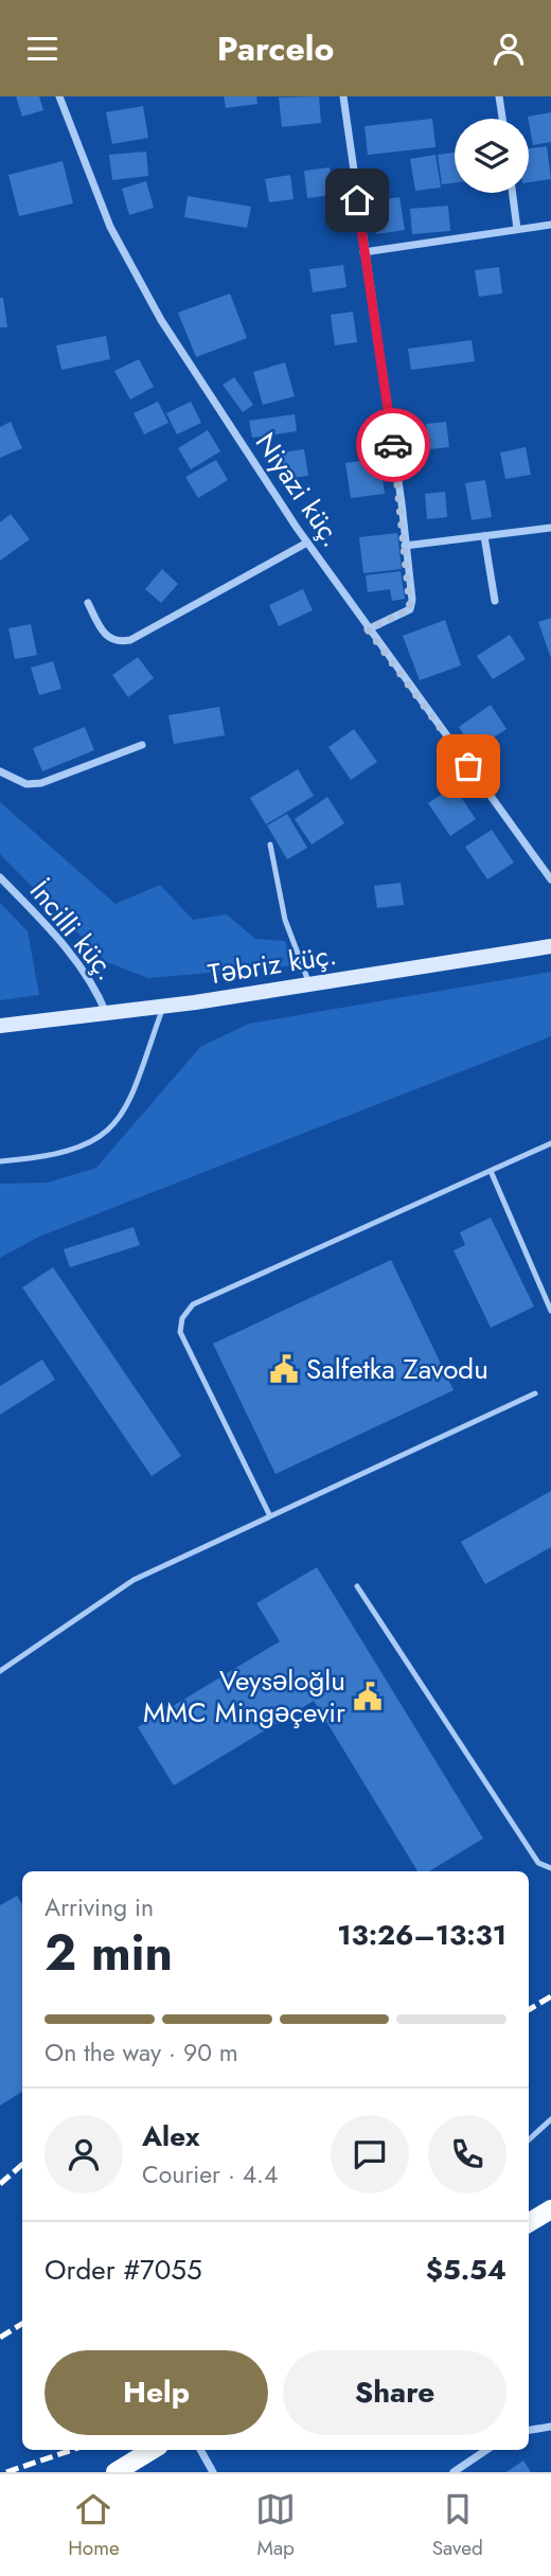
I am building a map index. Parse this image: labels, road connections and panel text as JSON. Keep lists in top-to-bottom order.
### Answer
{
  "streets": {
    "street": ["Niyazi küç.", "İncilli küç.", "Təbriz küç."]
  },
  "crossings": [
    ["İncilli küç.", "Təbriz küç."]
  ],
  "places": {
    "public building": ["Salfetka Zavodu", "Veysəloğlu MMC Mingəçevir"]
  },
  "page": {
    "header": "Parcelo",
    "heading": ["2 min", "Arriving in", "13:26–13:31"],
    "panel": [
      "Alex",
      "Courier · 4.4",
      "Order #7055",
      "$5.54"
    ],
    "bar": "On the way · 90 m",
    "buttons": ["Help", "Share"],
    "tabs": ["Home", "Map", "Saved"]
  }
}
